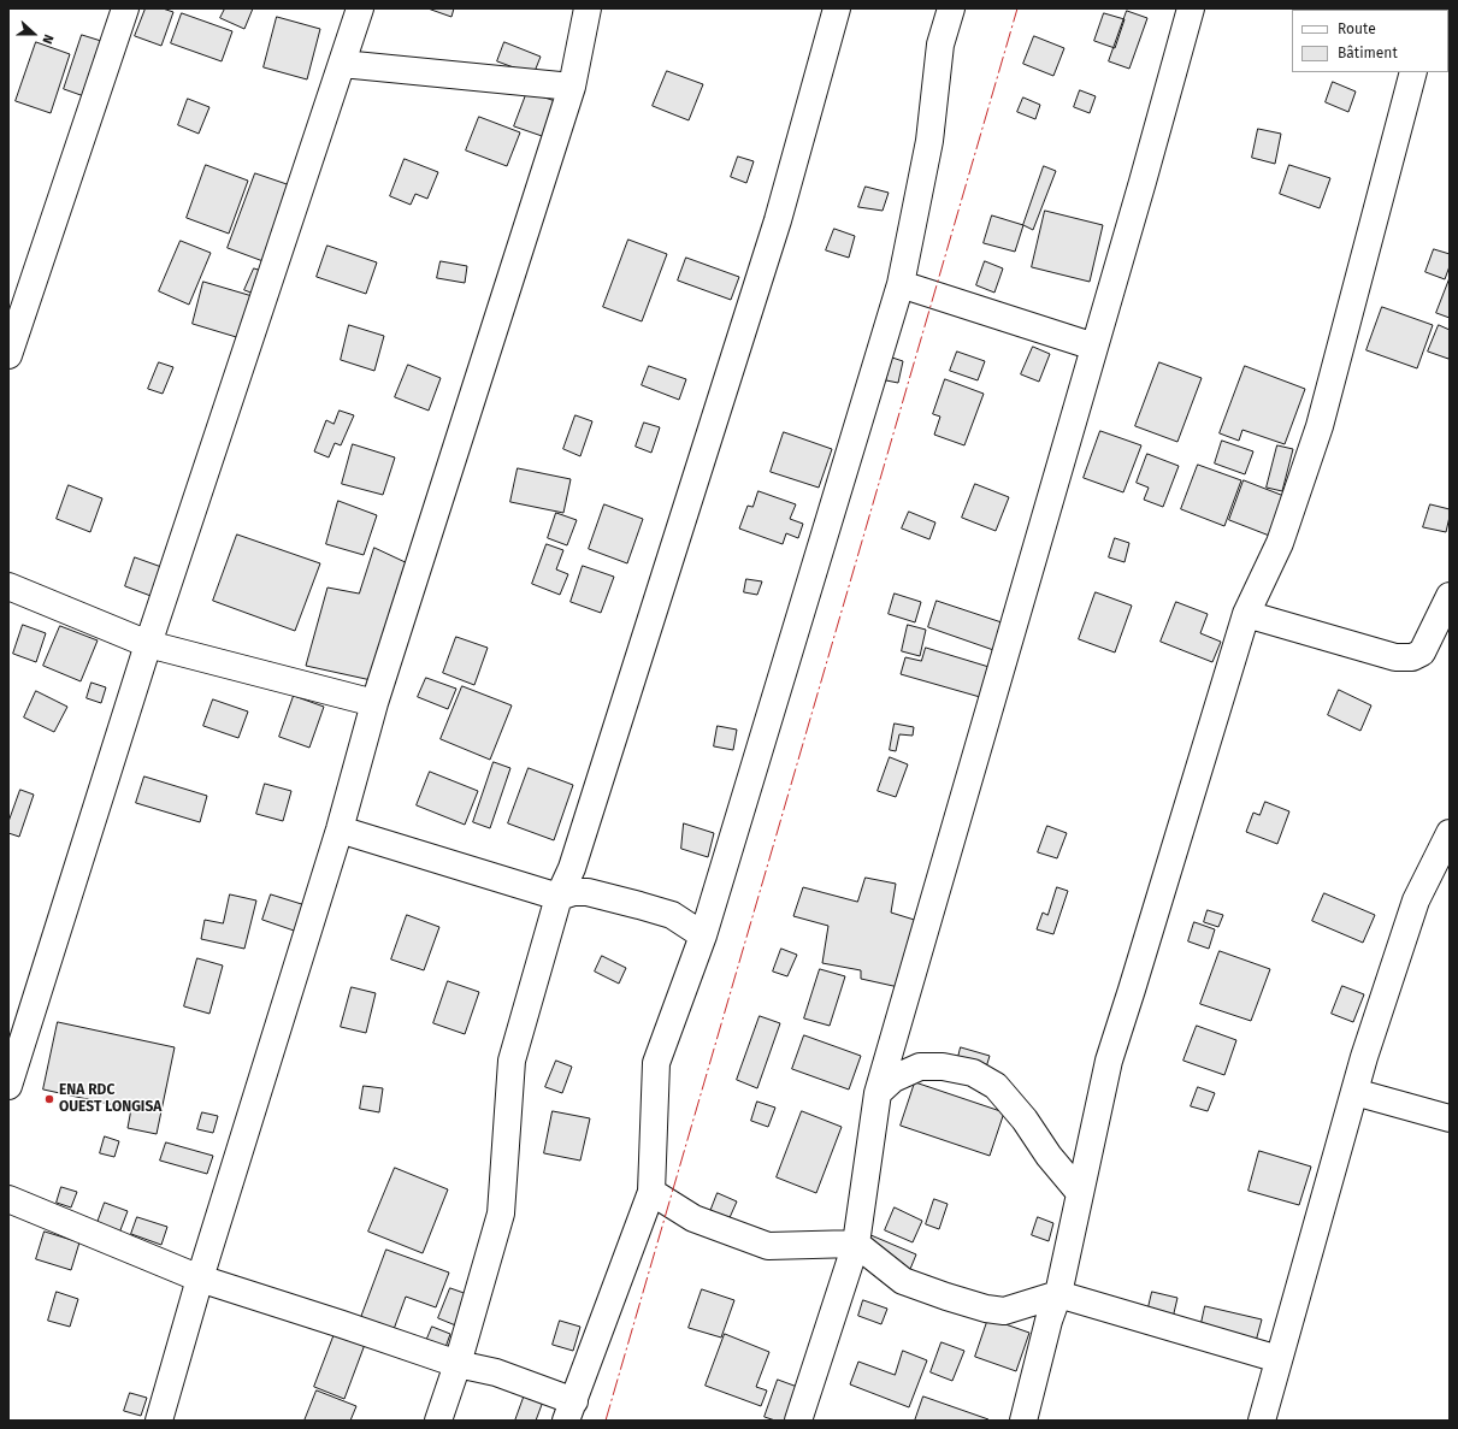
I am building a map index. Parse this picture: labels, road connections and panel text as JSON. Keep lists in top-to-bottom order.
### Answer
{
  "places": ["ENA RDC OUEST LONGISA"],
  "legend": ["Route", "Bâtiment"],
  "north": "right"
}
